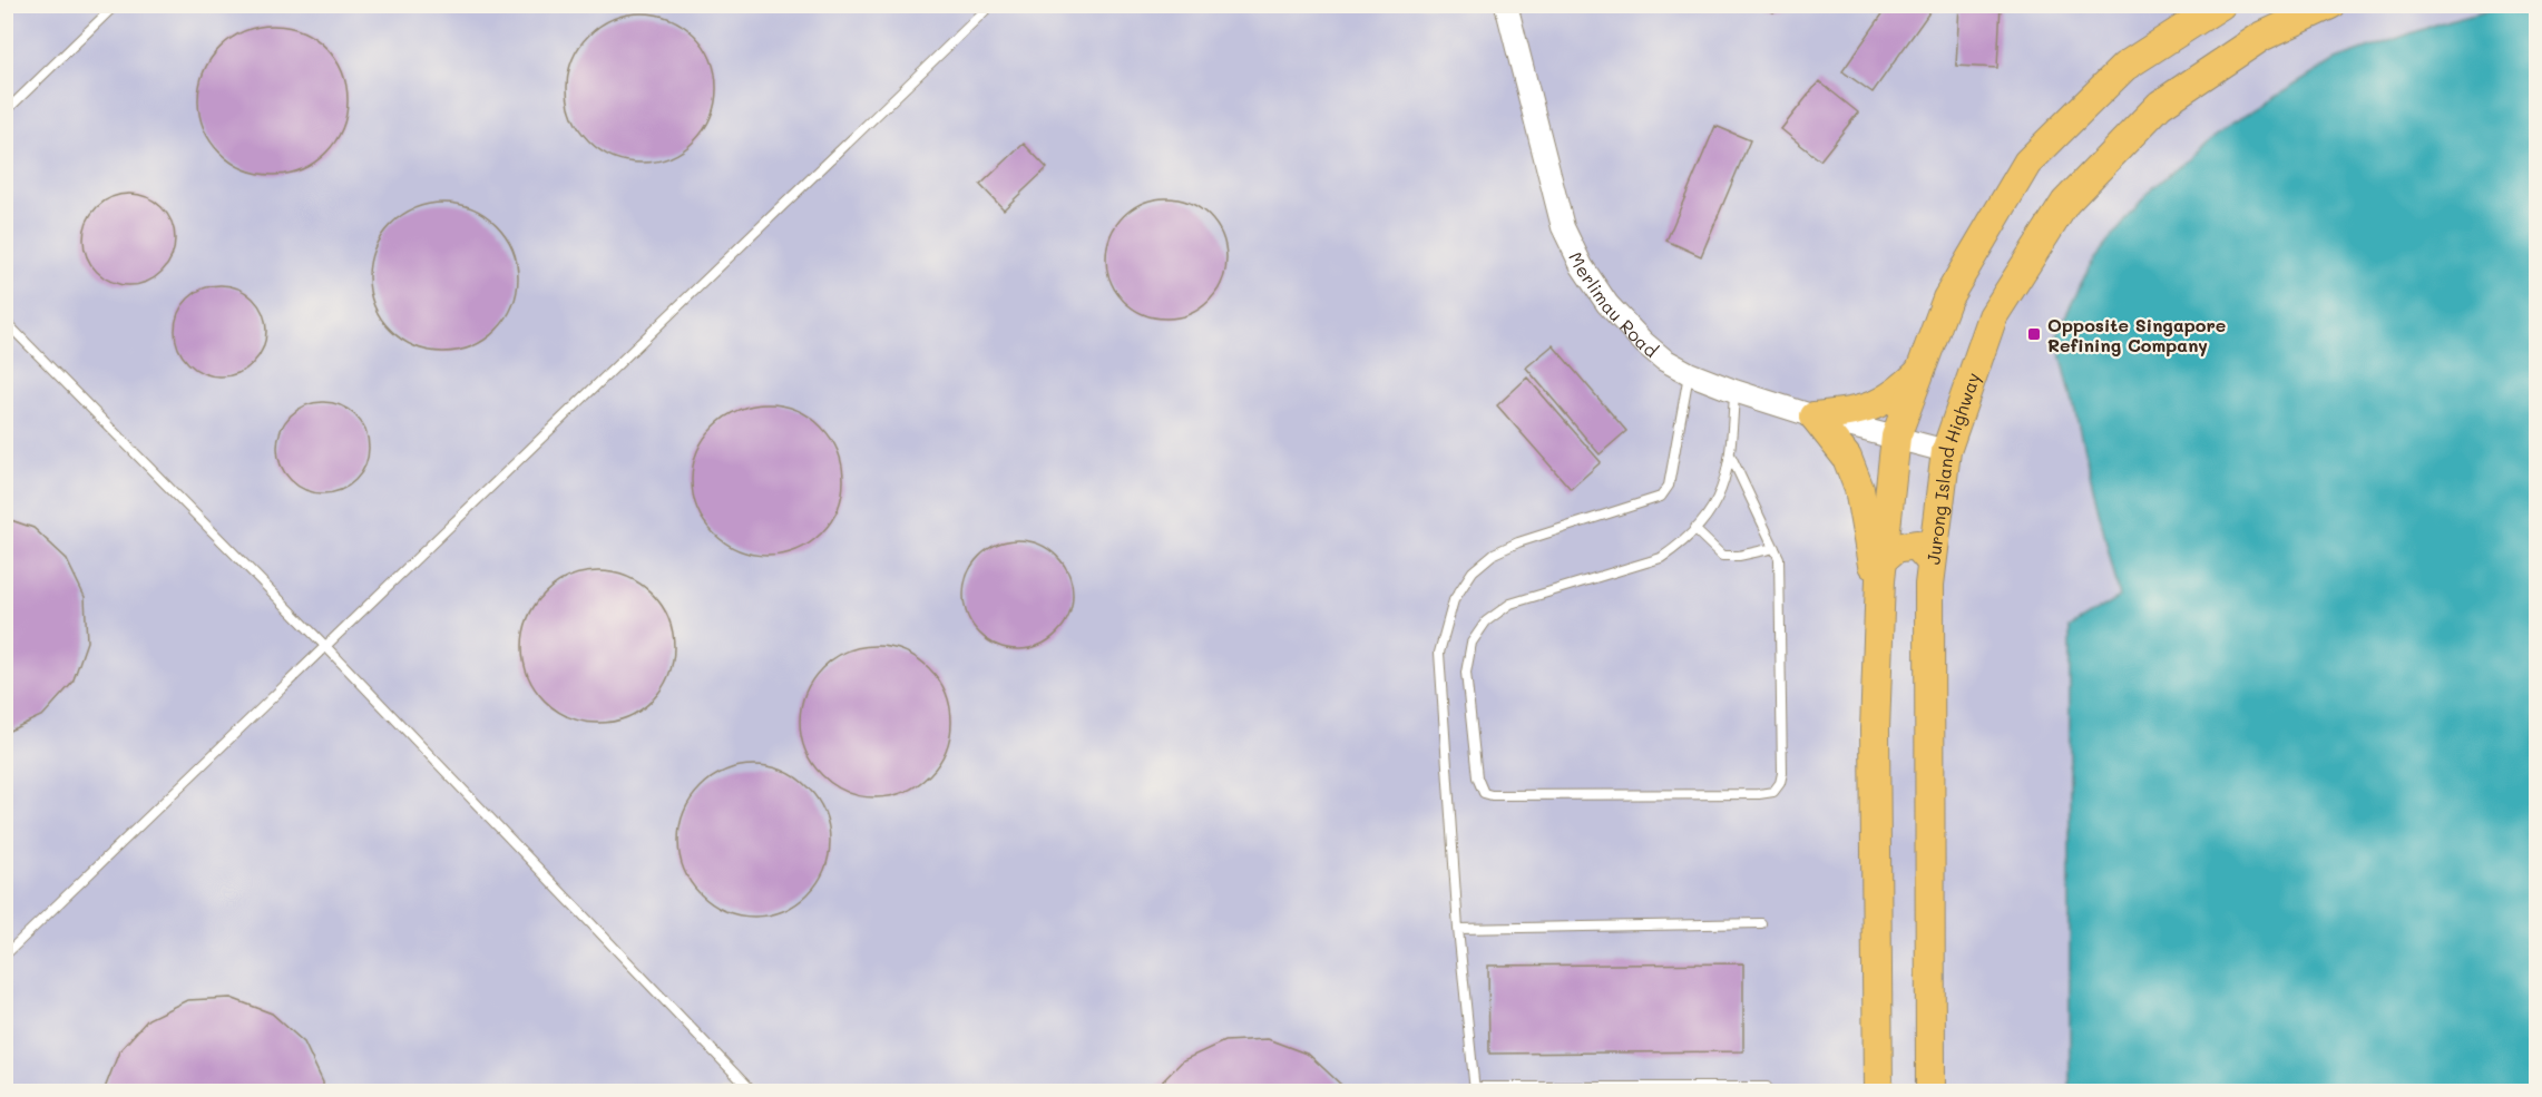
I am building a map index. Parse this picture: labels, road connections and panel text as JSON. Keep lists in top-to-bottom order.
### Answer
{
  "streets": {
    "main road": ["Jurong Island Highway"],
    "street": ["Merlimau Road"]
  },
  "crossings": [
    ["Merlimau Road", "Jurong Island Highway"]
  ],
  "places": {
    "transit": ["Opposite Singapore Refining Company"]
  }
}
